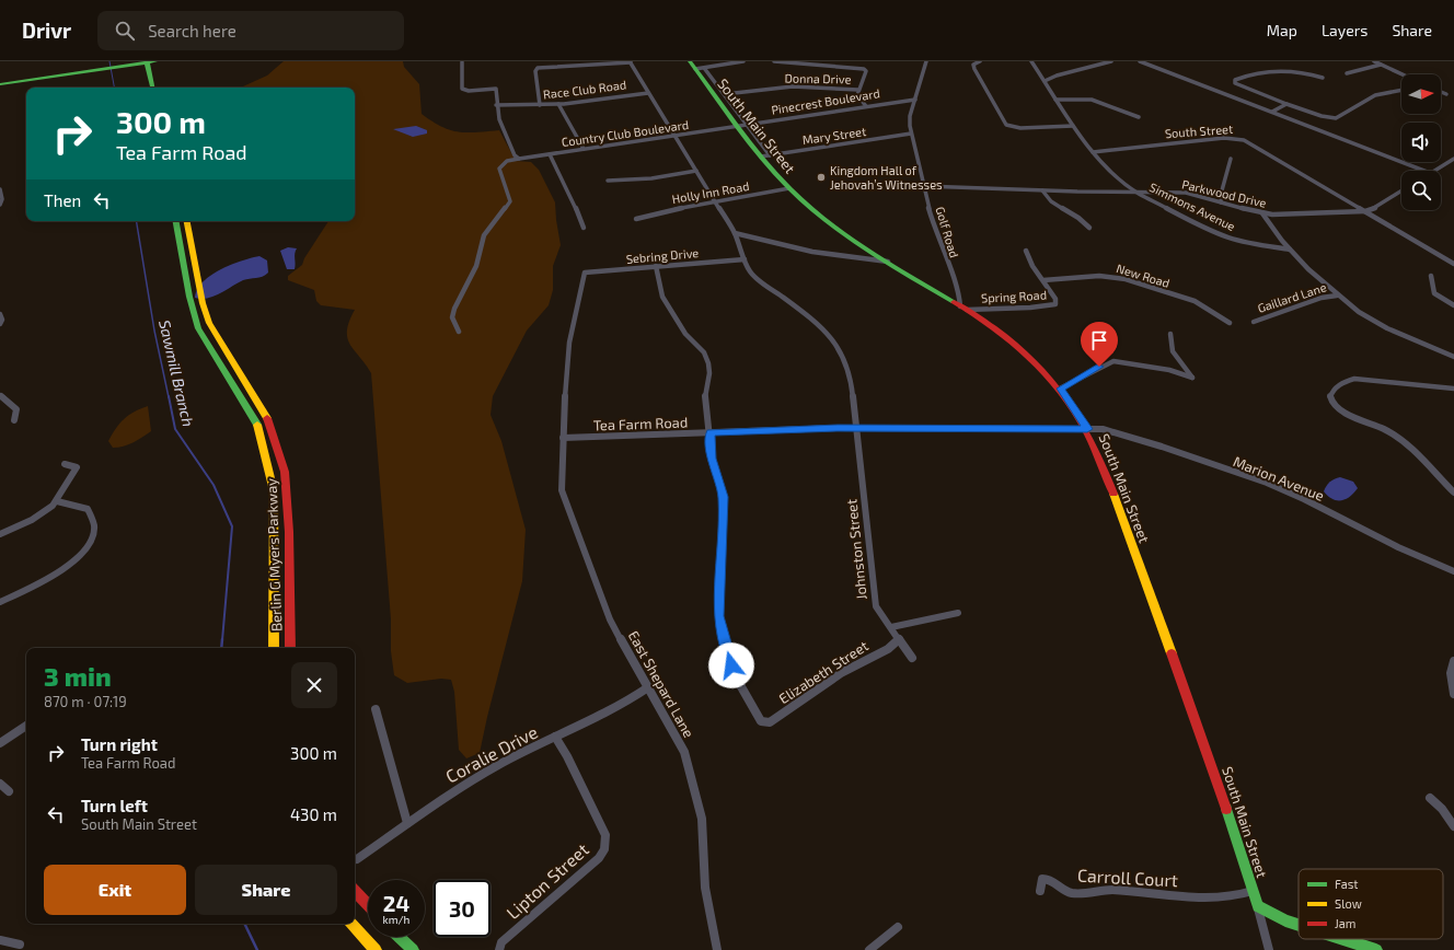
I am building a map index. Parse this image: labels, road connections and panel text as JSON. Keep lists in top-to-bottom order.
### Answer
{
  "streets": {
    "main road": ["South Main Street", "Berlin G Myers Parkway"],
    "street": [
      "Donna Drive",
      "Race Club Road",
      "Pinecrest Boulevard",
      "South Street",
      "Country Club Boulevard",
      "Mary Street",
      "Holly Inn Road",
      "Parkwood Drive",
      "Simmons Avenue",
      "Golf Road",
      "Sebring Drive",
      "New Road",
      "Spring Road",
      "Gaillard Lane",
      "Tea Farm Road",
      "Marion Avenue",
      "Johnston Street",
      "Elizabeth Street",
      "East Shepard Lane",
      "Coralie Drive",
      "Carroll Court",
      "Lipton Street"
    ]
  },
  "crossings": [
    ["Race Club Road", "Johnston Street"],
    ["Pinecrest Boulevard", "South Main Street"],
    ["Pinecrest Boulevard", "Country Club Boulevard"],
    ["Pinecrest Boulevard", "Golf Road"],
    ["South Main Street", "Country Club Boulevard"],
    ["South Main Street", "Mary Street"],
    ["South Main Street", "Holly Inn Road"],
    ["South Main Street", "Golf Road"],
    ["South Main Street", "Spring Road"],
    ["South Main Street", "Tea Farm Road"],
    ["South Main Street", "Marion Avenue"],
    ["South Main Street", "Carroll Court"],
    ["South Street", "Parkwood Drive"],
    ["South Street", "Simmons Avenue"],
    ["Country Club Boulevard", "Johnston Street"],
    ["Mary Street", "Golf Road"],
    ["Holly Inn Road", "Johnston Street"],
    ["Parkwood Drive", "Simmons Avenue"],
    ["Parkwood Drive", "Golf Road"],
    ["Golf Road", "Spring Road"],
    ["Sebring Drive", "Johnston Street"],
    ["Sebring Drive", "East Shepard Lane"],
    ["New Road", "Spring Road"],
    ["Tea Farm Road", "Marion Avenue"],
    ["Tea Farm Road", "Johnston Street"],
    ["Tea Farm Road", "Elizabeth Street"],
    ["Tea Farm Road", "East Shepard Lane"],
    ["Johnston Street", "Elizabeth Street"],
    ["East Shepard Lane", "Coralie Drive"],
    ["Coralie Drive", "Lipton Street"]
  ],
  "water": ["Sawmill Branch"],
  "places": ["Kingdom Hall of Jehovah’s Witnesses"],
  "legend": ["Fast", "Slow", "Jam"],
  "north": "right",
  "page": {
    "header": "Drivr",
    "search": "Search here",
    "nav": ["Map", "Layers", "Share"],
    "turn": ["300 m", "Tea Farm Road"],
    "then": "Then",
    "heading": ["3 min", "870 m · 07:19"],
    "list": [
      {
        "name": "Turn right",
        "note": "Tea Farm Road",
        "value": "300 m"
      },
      {
        "name": "Turn left",
        "note": "South Main Street",
        "value": "430 m"
      }
    ],
    "buttons": ["Exit", "Share"],
    "speed": "24 km/h",
    "limit": "30"
  }
}
